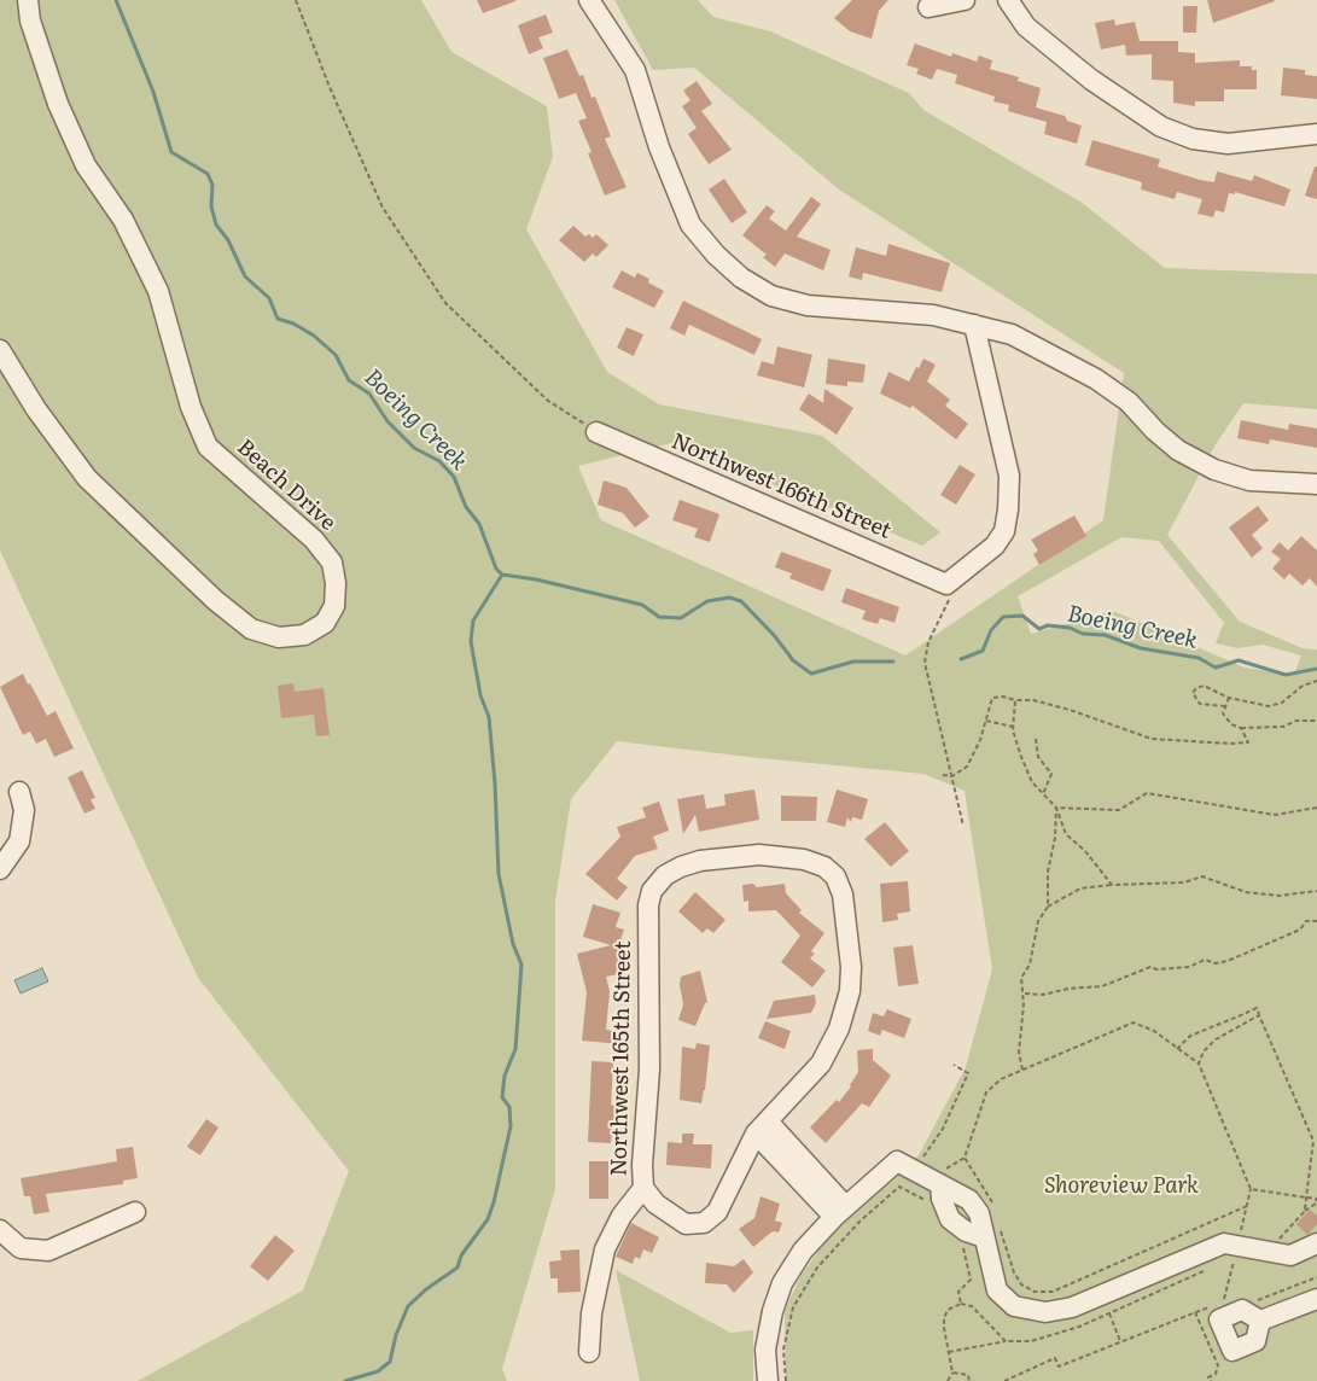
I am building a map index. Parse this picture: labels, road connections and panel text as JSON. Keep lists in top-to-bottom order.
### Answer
{
  "streets": {
    "street": ["Beach Drive", "Northwest 166th Street", "Northwest 165th Street"]
  },
  "water": ["Boeing Creek"],
  "parks": ["Shoreview Park"]
}
